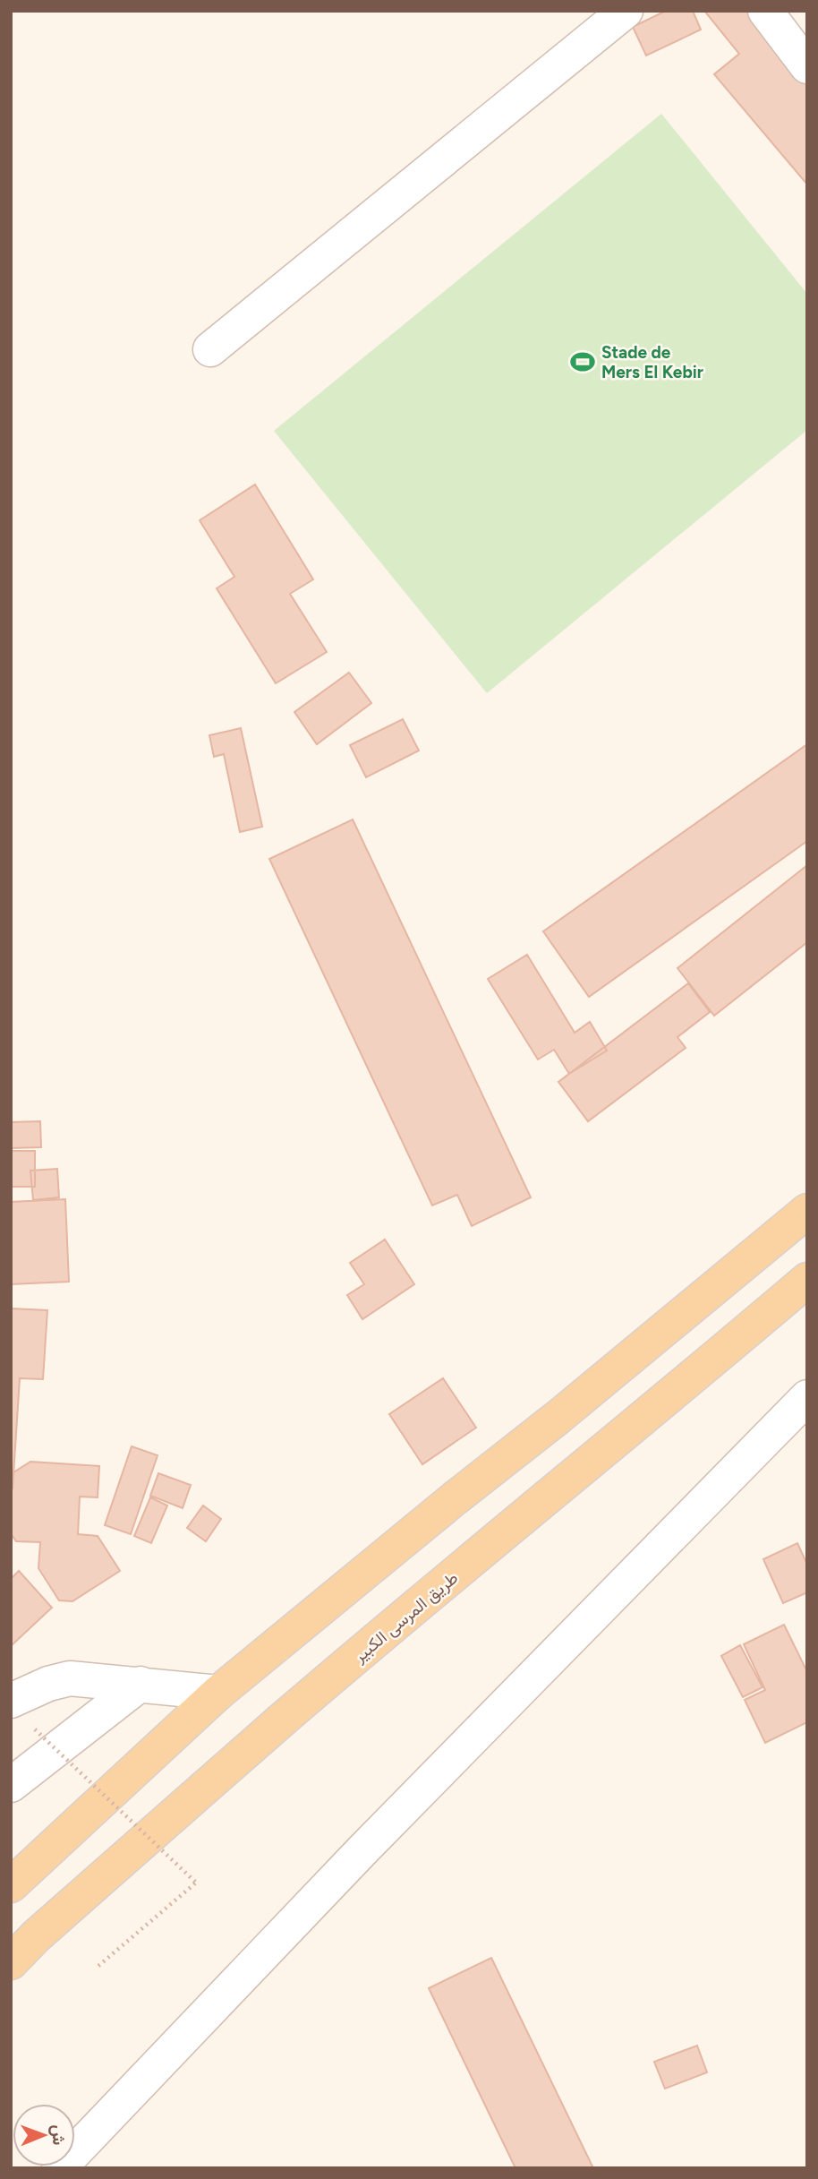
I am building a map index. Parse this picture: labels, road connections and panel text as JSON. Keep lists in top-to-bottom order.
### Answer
{
  "streets": {
    "main road": ["طريق المرسى الكبير"]
  },
  "places": {
    "sports": ["Stade de Mers El Kebir"]
  },
  "north": "right"
}
